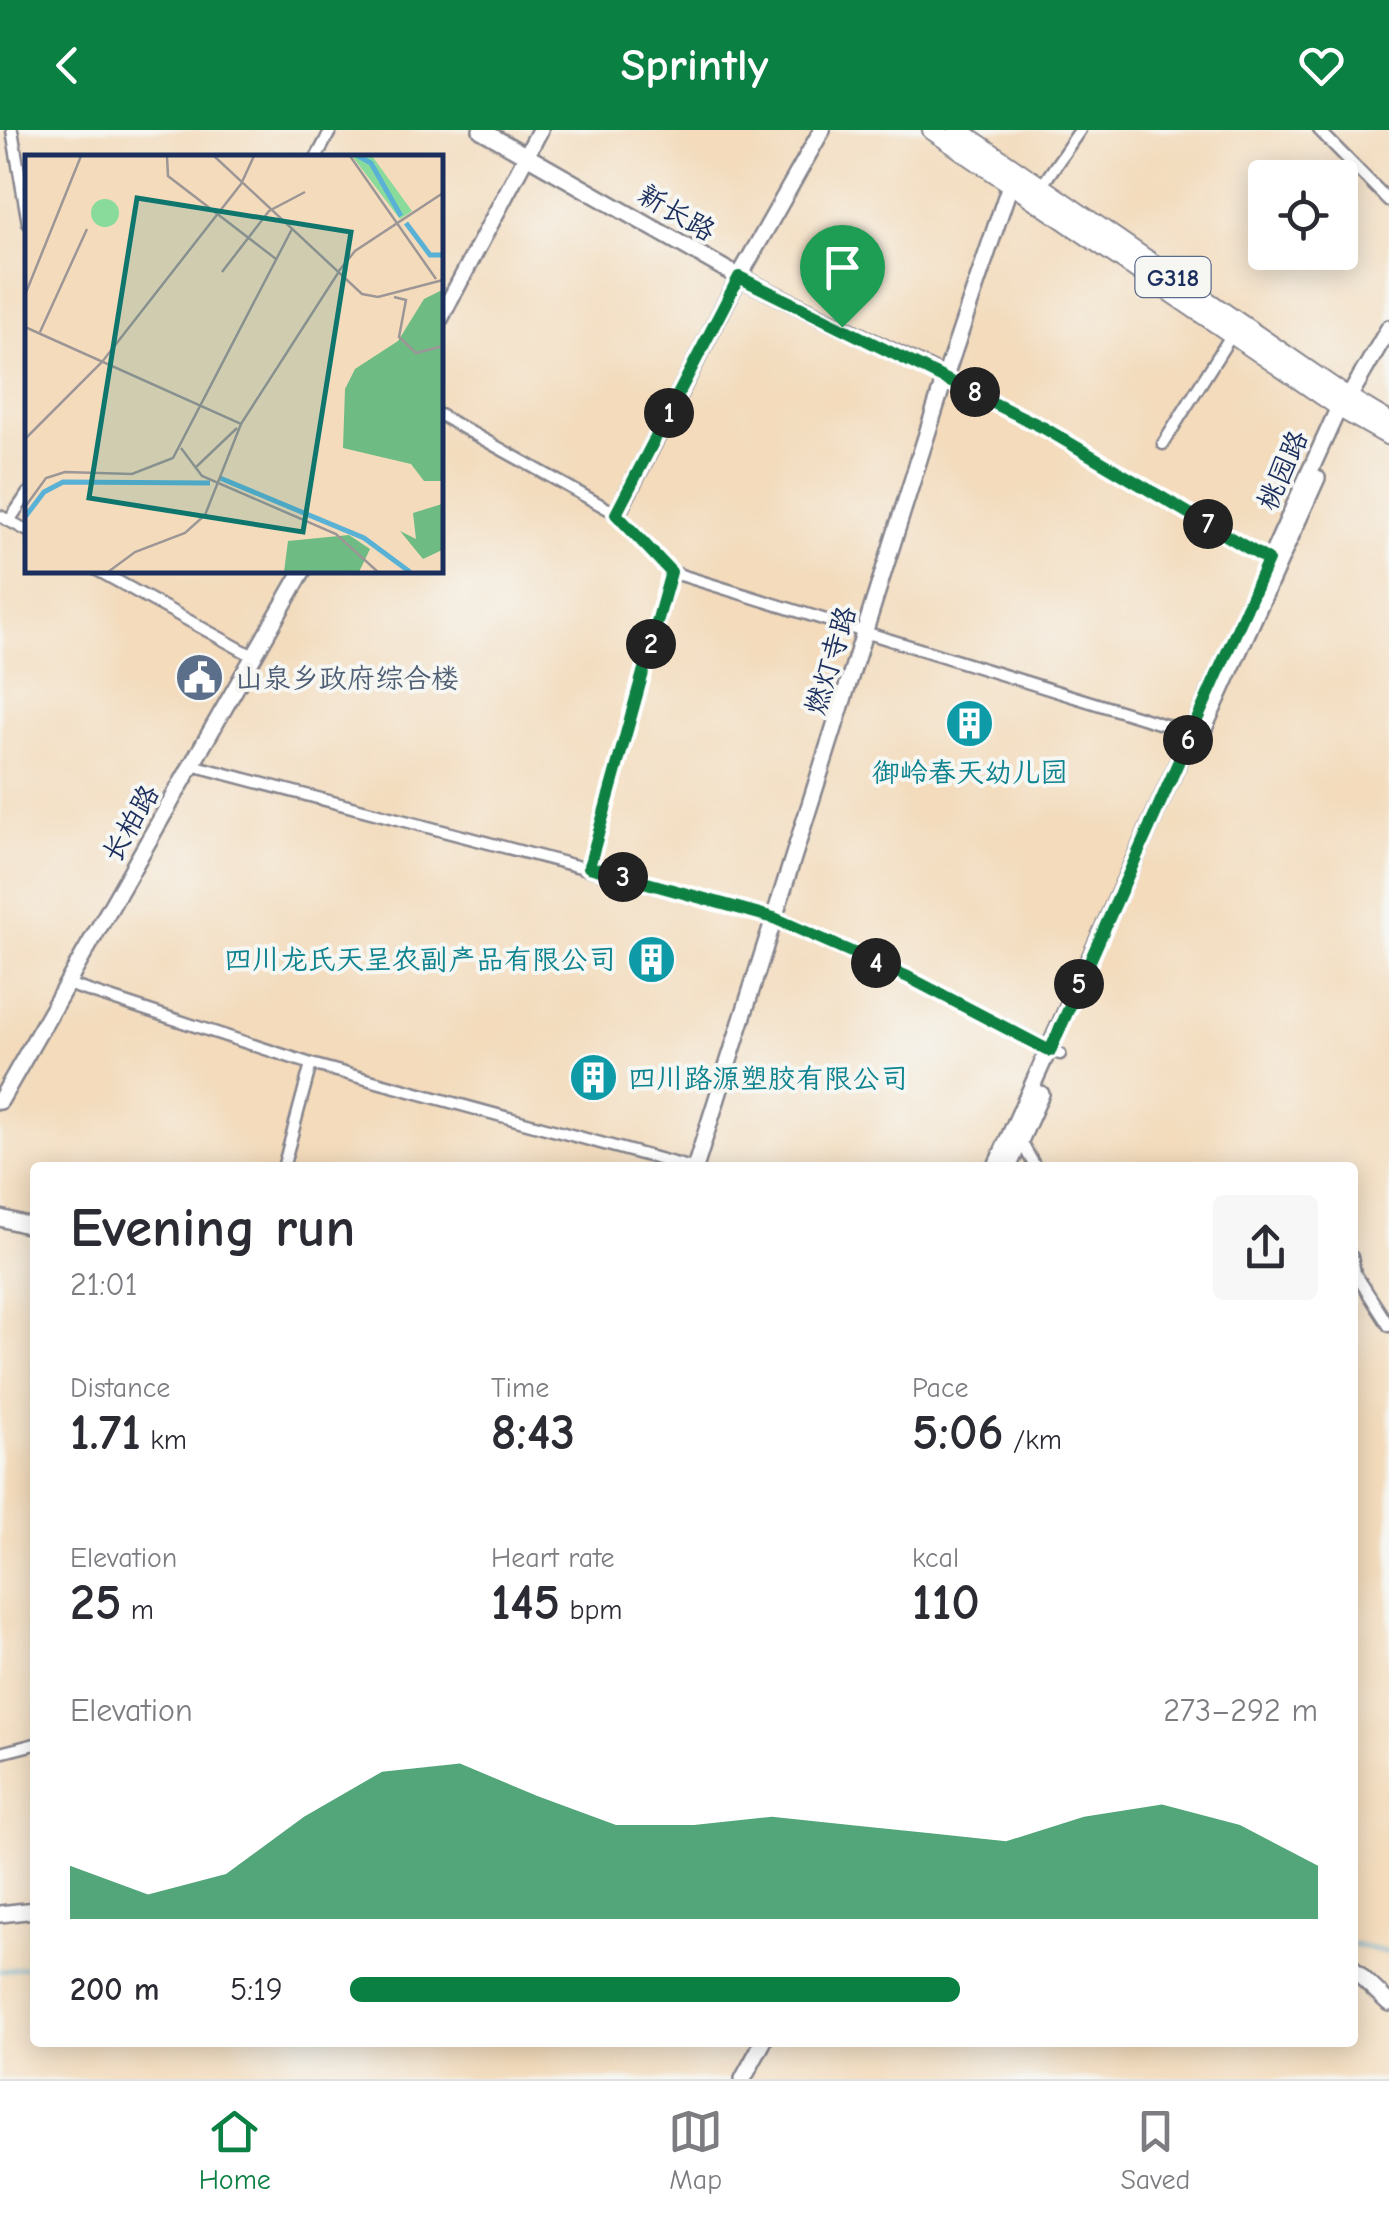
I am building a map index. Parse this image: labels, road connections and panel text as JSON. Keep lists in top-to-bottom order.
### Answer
{
  "streets": {
    "highway": ["G318"],
    "street": [
      "新长路",
      "桃园路",
      "燃灯寺路",
      "长柏路"
    ]
  },
  "crossings": [
    ["新长路", "桃园路"],
    ["新长路", "燃灯寺路"],
    ["G318", "桃园路"],
    ["G318", "燃灯寺路"]
  ],
  "places": {
    "public building": ["山泉乡政府综合楼"],
    "building": ["御岭春天幼儿园", "四川龙氏天呈农副产品有限公司", "四川路源塑胶有限公司"]
  },
  "page": {
    "header": "Sprintly",
    "pins": [
      "8",
      "1",
      "7",
      "2",
      "6",
      "3",
      "4",
      "5"
    ],
    "heading": ["Evening run", "21:01"],
    "stats": [
      ["Distance", "1.71 km"],
      ["Time", "8:43"],
      ["Pace", "5:06 /km"],
      ["Elevation", "25 m"],
      ["Heart rate", "145 bpm"],
      ["kcal", "110"]
    ],
    "chart": ["Elevation", "273–292 m"],
    "list": [
      {
        "name": "200 m",
        "note": "5:19"
      }
    ],
    "tabs": ["Home", "Map", "Saved"]
  }
}
